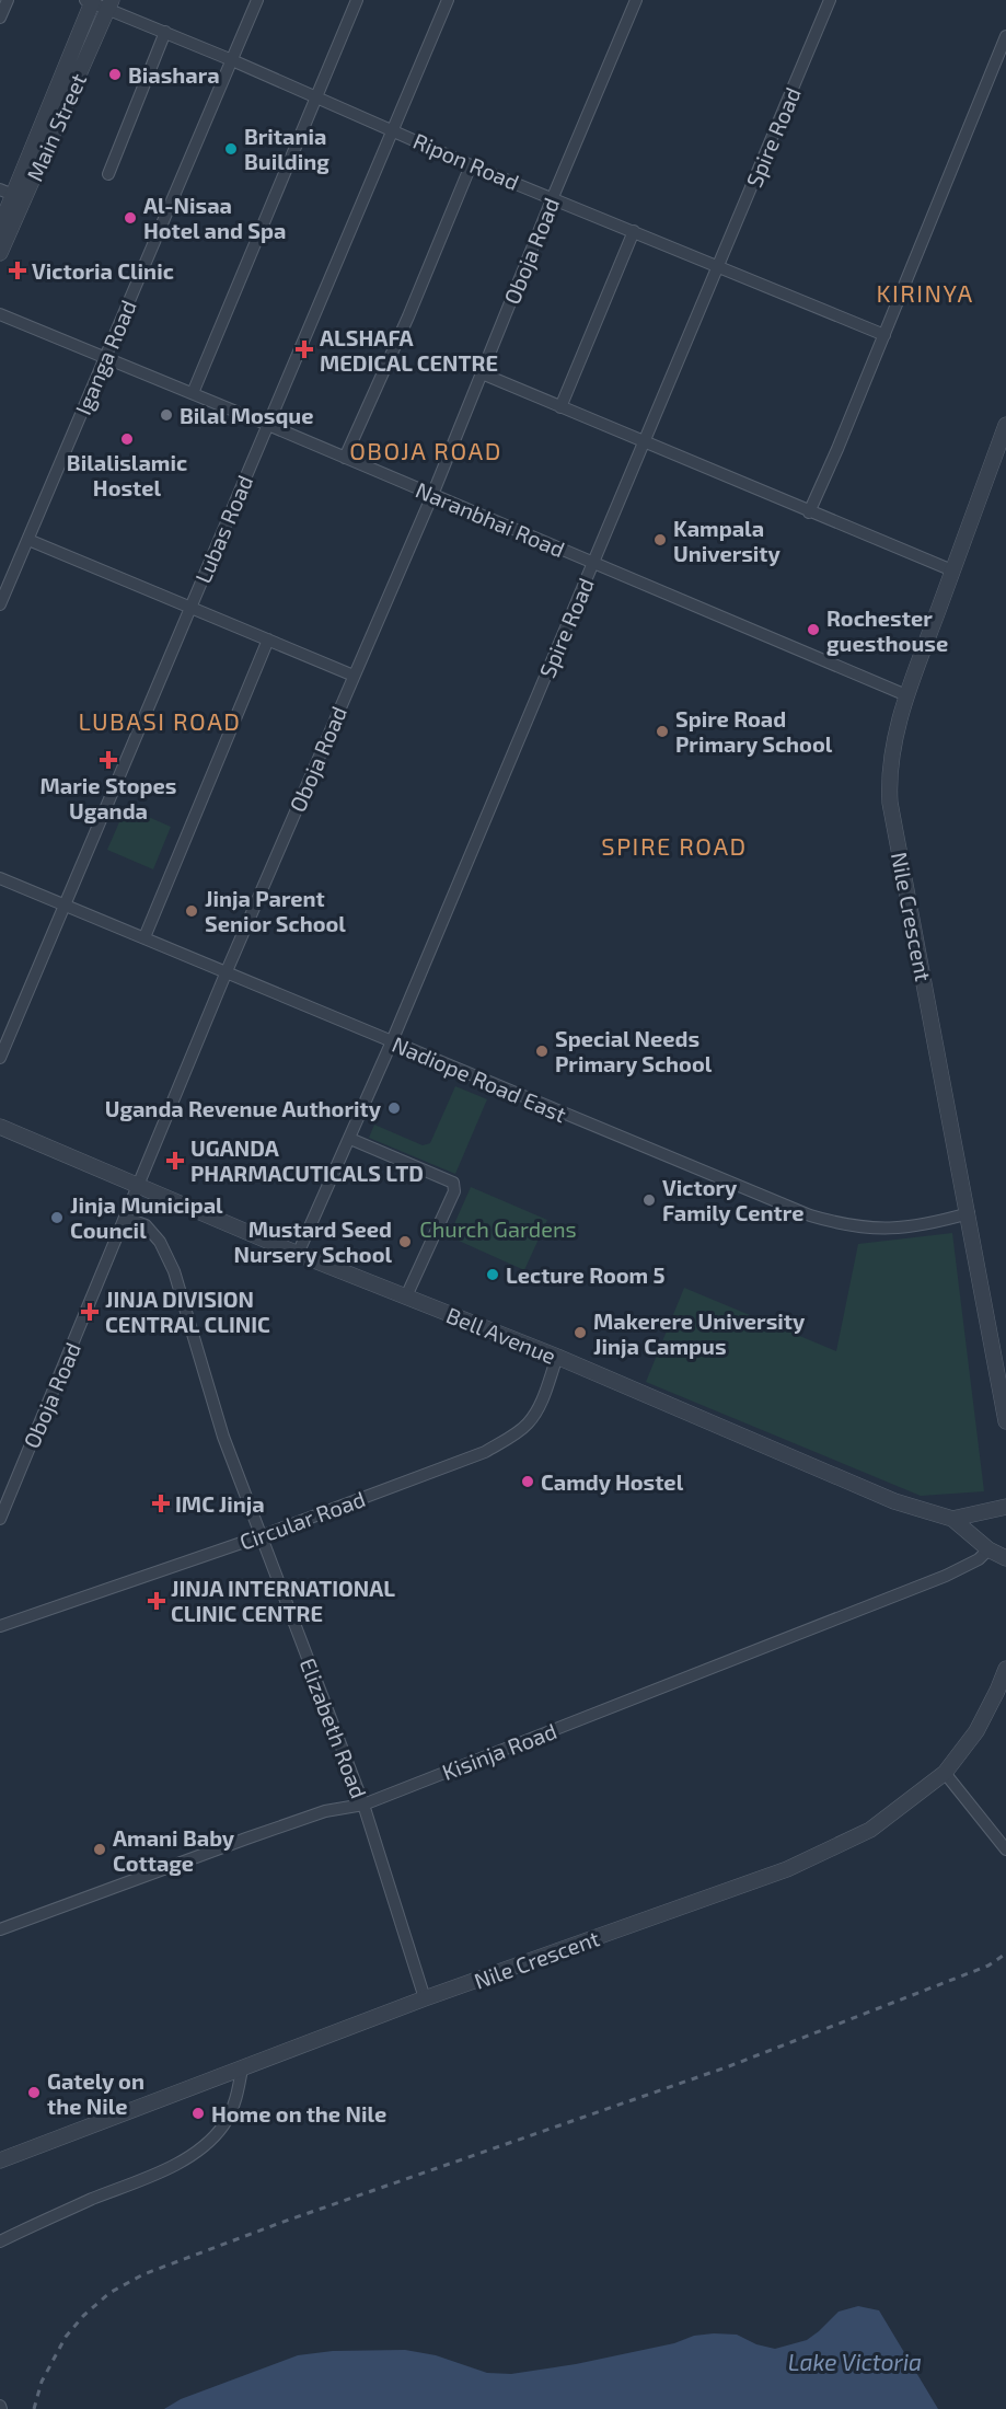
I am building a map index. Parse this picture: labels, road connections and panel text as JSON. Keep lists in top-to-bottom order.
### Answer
{
  "streets": {
    "street": [
      "Main Street",
      "Spire Road",
      "Ripon Road",
      "Oboja Road",
      "Iganga Road",
      "Naranbhai Road",
      "Lubas Road",
      "Nile Crescent",
      "Nadiope Road East",
      "Bell Avenue",
      "Circular Road",
      "Elizabeth Road",
      "Kisinja Road"
    ]
  },
  "crossings": [
    ["Main Street", "Ripon Road"],
    ["Spire Road", "Ripon Road"],
    ["Spire Road", "Naranbhai Road"],
    ["Spire Road", "Nadiope Road East"],
    ["Spire Road", "Bell Avenue"],
    ["Ripon Road", "Oboja Road"],
    ["Ripon Road", "Iganga Road"],
    ["Ripon Road", "Lubas Road"],
    ["Oboja Road", "Naranbhai Road"],
    ["Oboja Road", "Nadiope Road East"],
    ["Oboja Road", "Bell Avenue"],
    ["Oboja Road", "Elizabeth Road"],
    ["Iganga Road", "Naranbhai Road"],
    ["Naranbhai Road", "Lubas Road"],
    ["Naranbhai Road", "Nile Crescent"],
    ["Lubas Road", "Nadiope Road East"],
    ["Nile Crescent", "Nadiope Road East"],
    ["Nile Crescent", "Elizabeth Road"],
    ["Bell Avenue", "Circular Road"],
    ["Circular Road", "Elizabeth Road"],
    ["Elizabeth Road", "Kisinja Road"]
  ],
  "districts": [
    "KIRINYA",
    "OBOJA ROAD",
    "LUBASI ROAD",
    "SPIRE ROAD"
  ],
  "water": ["Lake Victoria"],
  "parks": ["Church Gardens"],
  "places": {
    "other": [
      "Biashara",
      "Britania Building",
      "Al-Nisaa Hotel and Spa",
      "Bilal Mosque",
      "Bilalislamic Hostel",
      "Kampala University",
      "Rochester guesthouse",
      "Spire Road Primary School",
      "Jinja Parent Senior School",
      "Special Needs Primary School",
      "Uganda Revenue Authority",
      "Victory Family Centre",
      "Jinja Municipal Council",
      "Mustard Seed Nursery School",
      "Lecture Room 5",
      "Makerere University Jinja Campus",
      "Camdy Hostel",
      "Amani Baby Cottage",
      "Gately on the Nile",
      "Home on the Nile"
    ],
    "health": [
      "Victoria Clinic",
      "ALSHAFA MEDICAL CENTRE",
      "Marie Stopes Uganda",
      "UGANDA PHARMACUTICALS LTD",
      "JINJA DIVISION CENTRAL CLINIC",
      "IMC Jinja",
      "JINJA INTERNATIONAL CLINIC CENTRE"
    ]
  }
}
